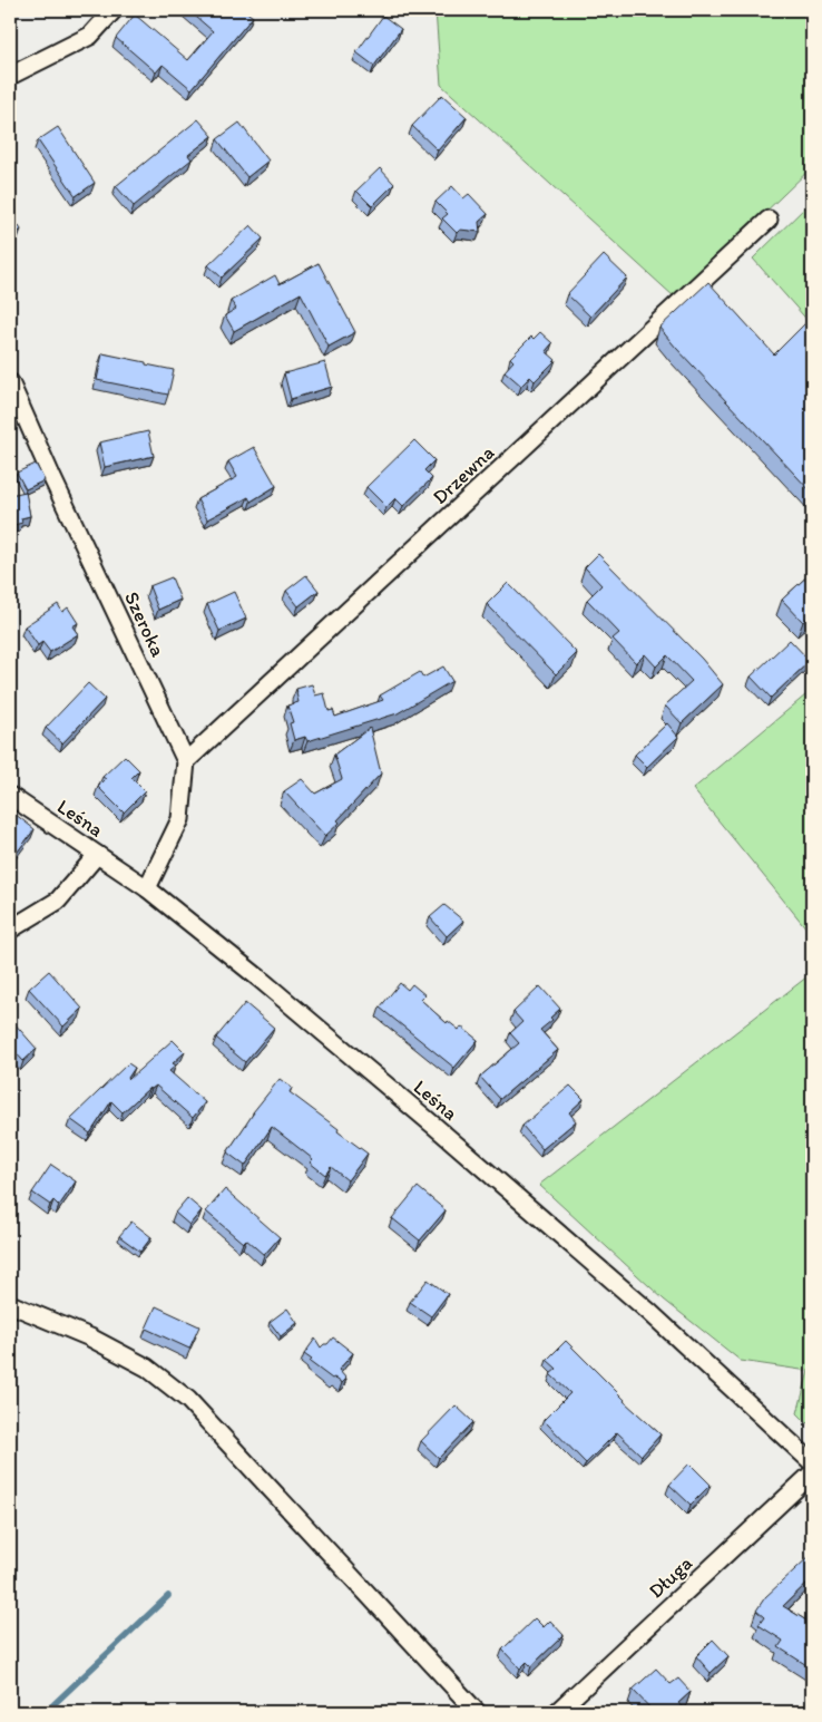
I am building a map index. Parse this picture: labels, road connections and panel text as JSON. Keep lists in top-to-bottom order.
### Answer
{
  "streets": {
    "street": [
      "Drzewna",
      "Szeroka",
      "Leśna",
      "Długa"
    ]
  },
  "crossings": [
    ["Drzewna", "Szeroka"]
  ]
}
